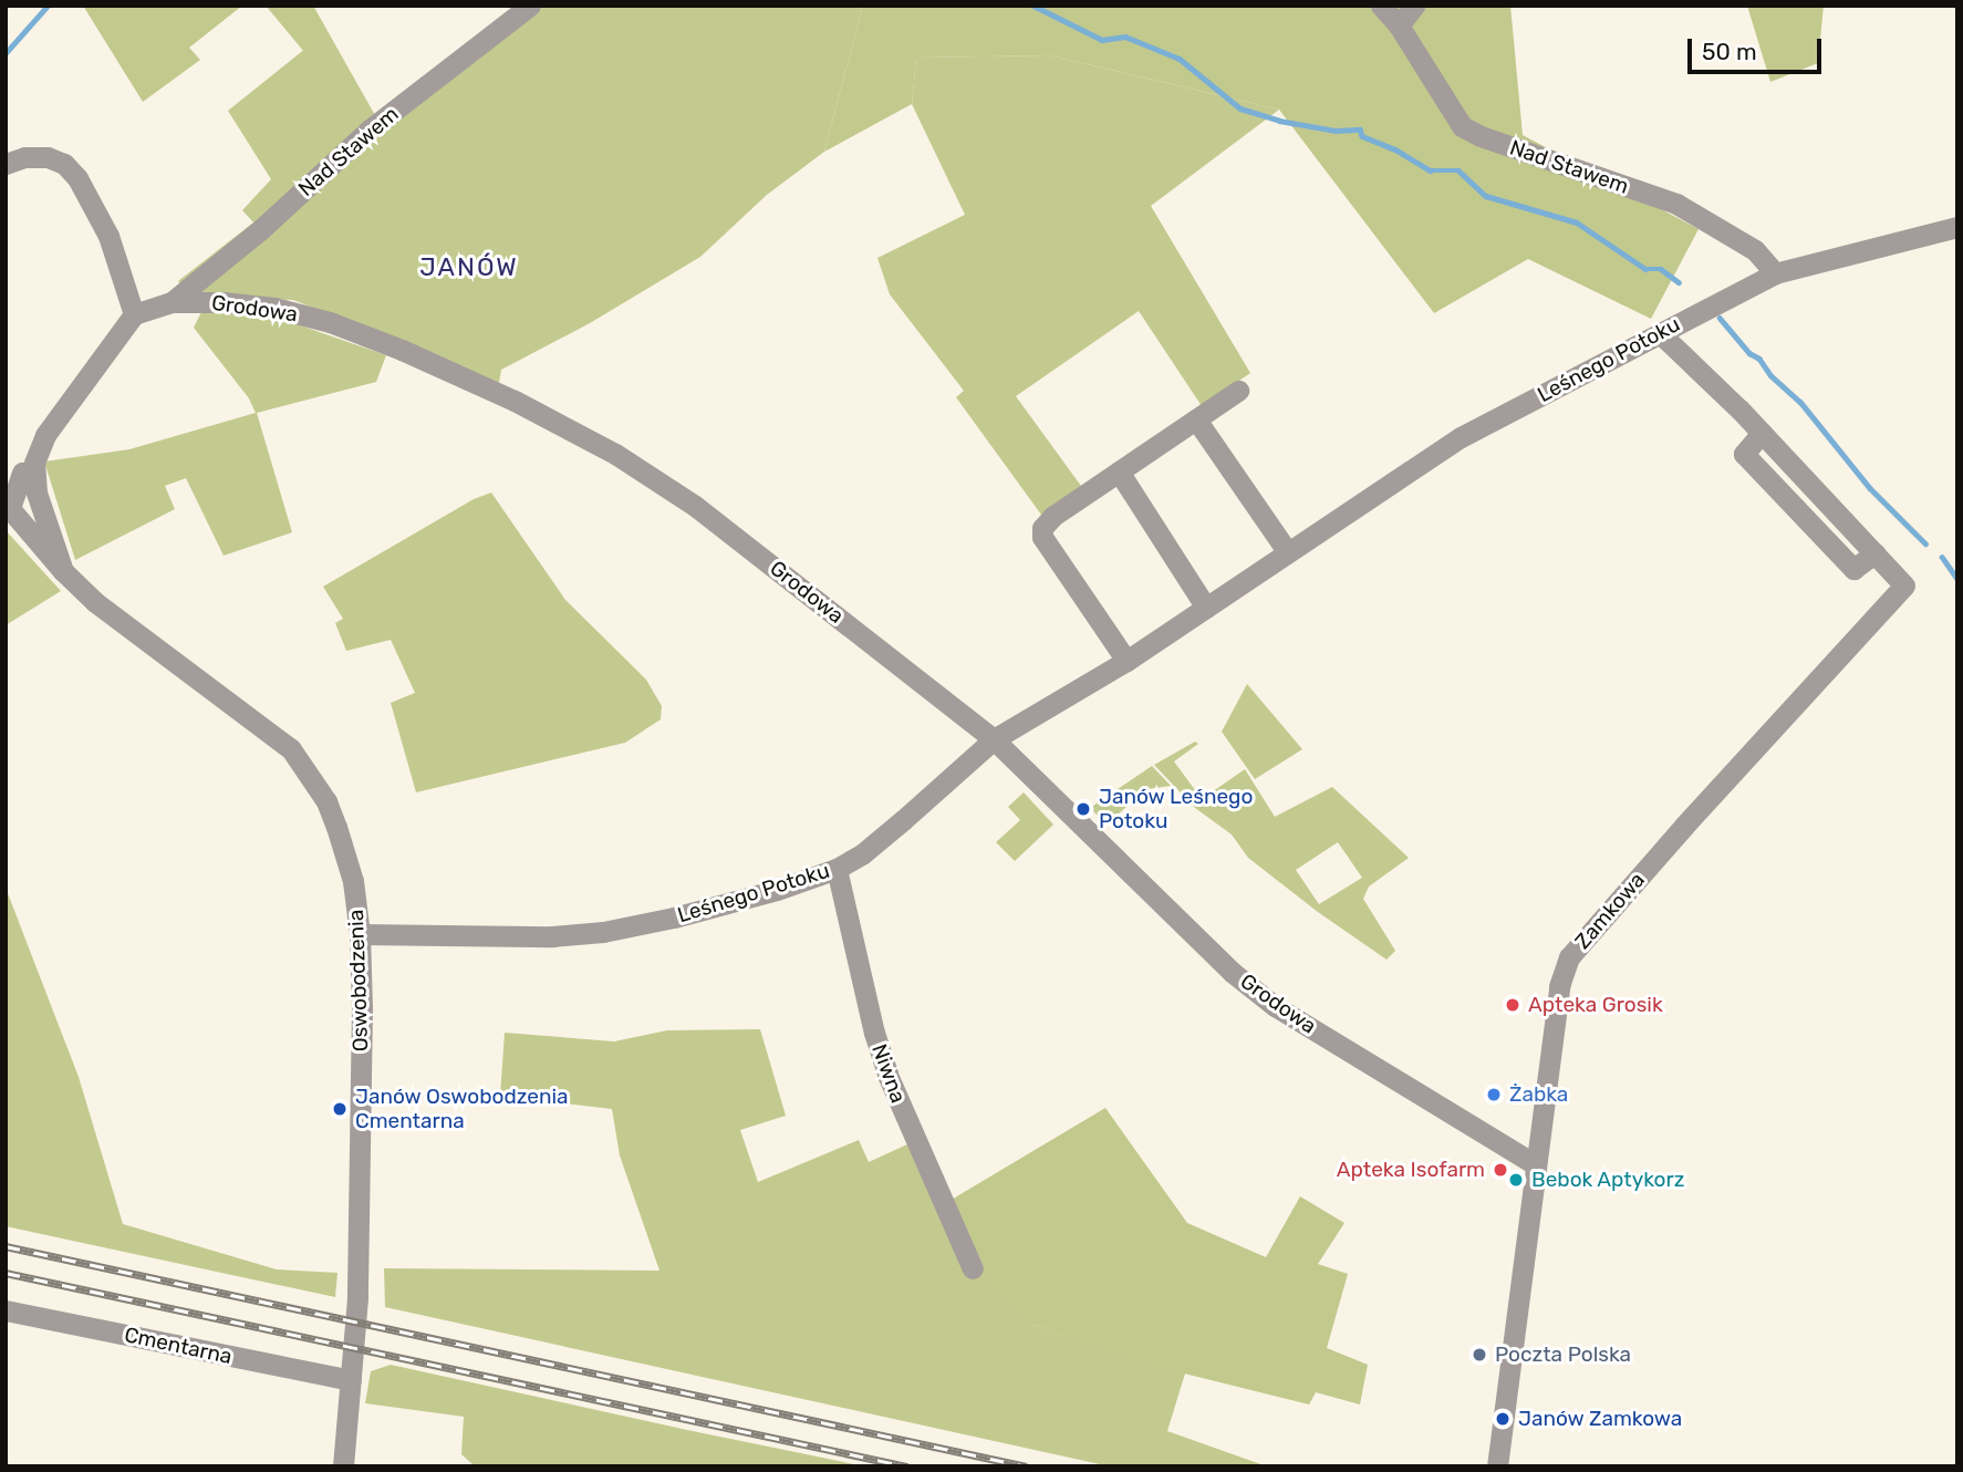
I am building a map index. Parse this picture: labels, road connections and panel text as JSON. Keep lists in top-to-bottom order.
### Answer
{
  "streets": {
    "street": [
      "Nad Stawem",
      "Grodowa",
      "Leśnego Potoku",
      "Zamkowa",
      "Oswobodzenia",
      "Niwna",
      "Cmentarna"
    ]
  },
  "crossings": [
    ["Nad Stawem", "Grodowa"],
    ["Nad Stawem", "Leśnego Potoku"],
    ["Grodowa", "Leśnego Potoku"],
    ["Grodowa", "Zamkowa"],
    ["Leśnego Potoku", "Zamkowa"],
    ["Leśnego Potoku", "Oswobodzenia"],
    ["Leśnego Potoku", "Niwna"],
    ["Oswobodzenia", "Cmentarna"]
  ],
  "districts": ["JANÓW"],
  "places": [
    "Janów Leśnego Potoku",
    "Apteka Grosik",
    "Żabka",
    "Janów Oswobodzenia Cmentarna",
    "Apteka Isofarm",
    "Bebok Aptykorz",
    "Poczta Polska",
    "Janów Zamkowa"
  ],
  "scale_bar": "50 m"
}
